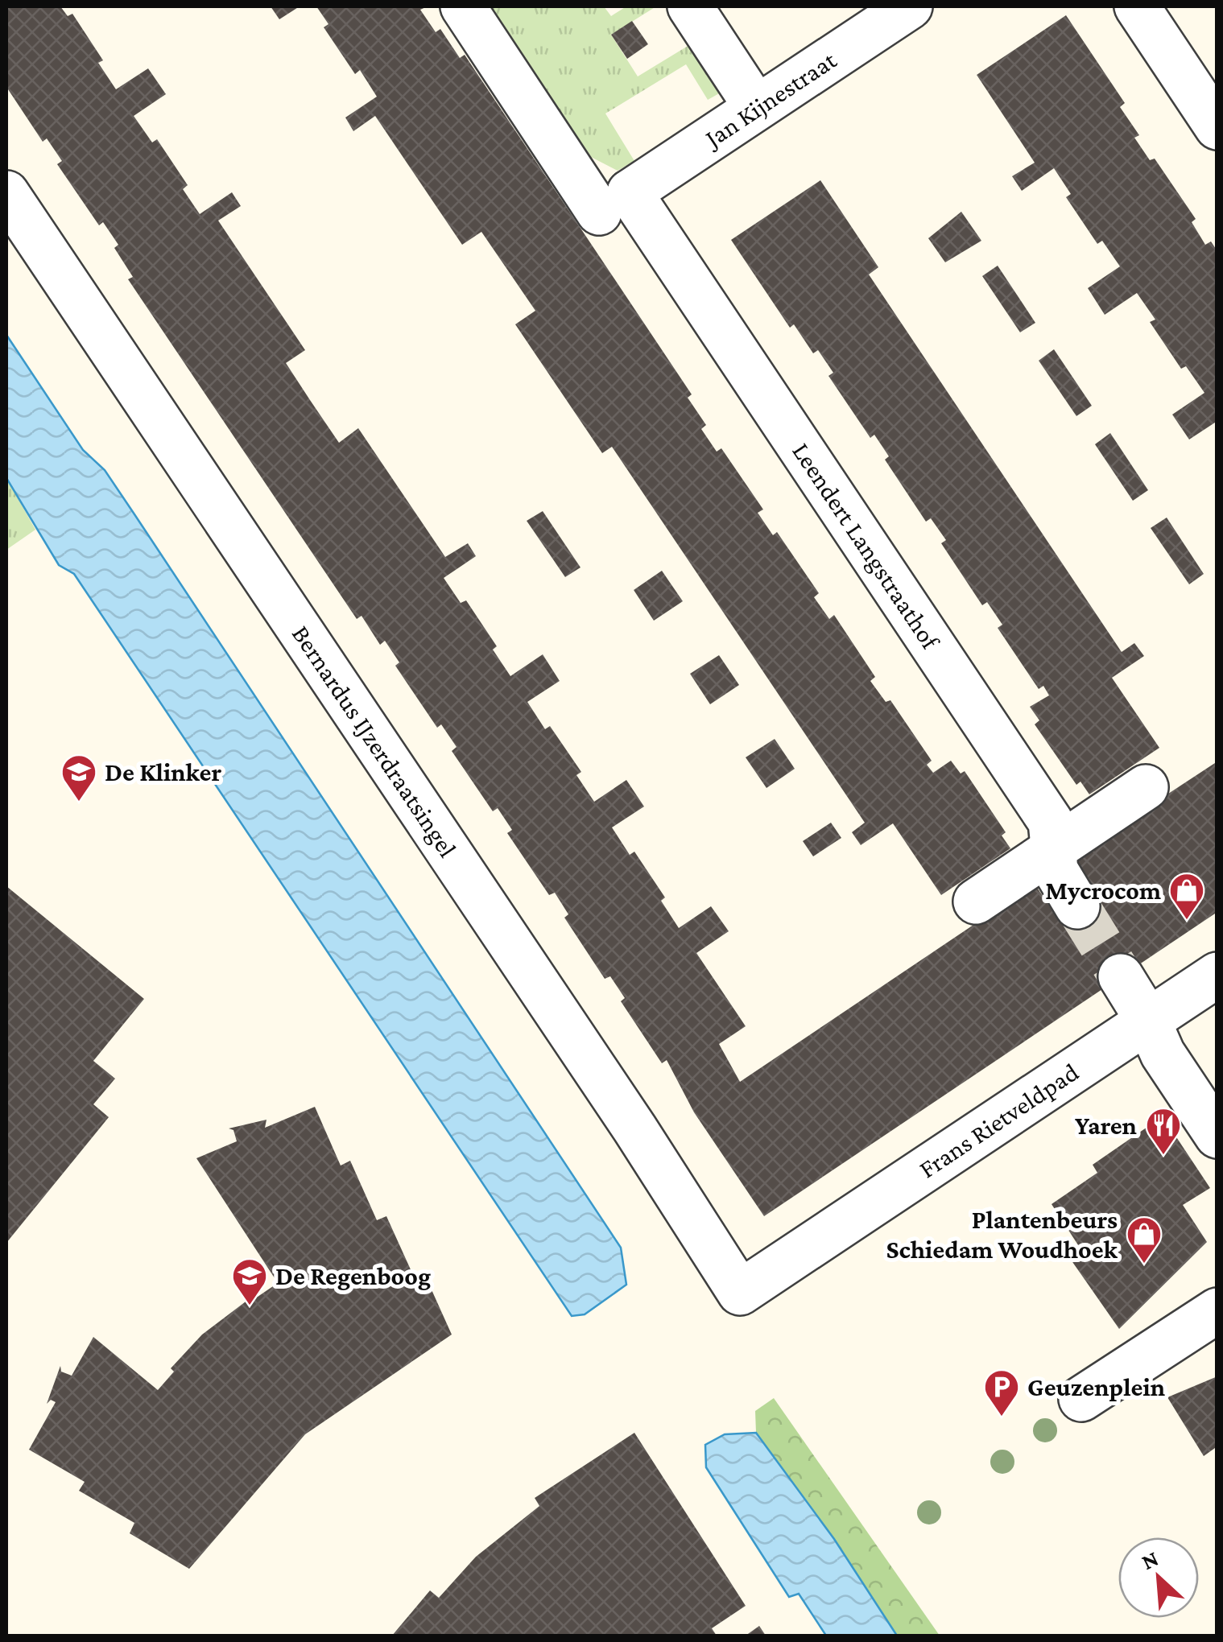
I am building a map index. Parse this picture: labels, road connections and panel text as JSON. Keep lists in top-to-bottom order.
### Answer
{
  "streets": {
    "street": [
      "Jan Kijnestraat",
      "Leendert Langstraathof",
      "Bernardus IJzerdraatsingel",
      "Frans Rietveldpad"
    ]
  },
  "crossings": [
    ["Jan Kijnestraat", "Leendert Langstraathof"],
    ["Bernardus IJzerdraatsingel", "Frans Rietveldpad"]
  ],
  "places": {
    "school or university": ["De Klinker", "De Regenboog"],
    "shop": ["Mycrocom", "Plantenbeurs Schiedam Woudhoek"],
    "restaurant": ["Yaren"],
    "parking": ["Geuzenplein"]
  },
  "north": "top left"
}
